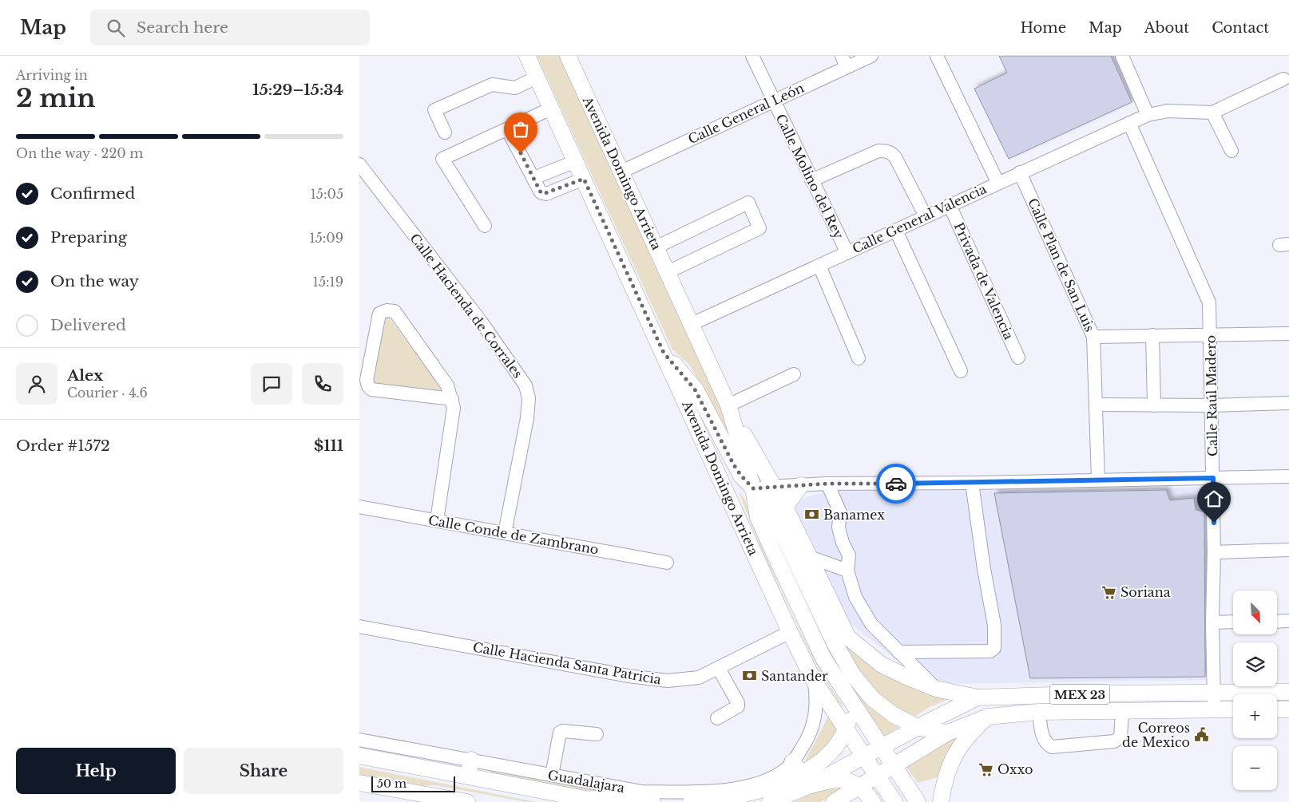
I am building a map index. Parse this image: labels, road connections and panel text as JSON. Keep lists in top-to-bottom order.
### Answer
{
  "streets": {
    "main road": ["Avenida Domingo Arrieta", "MEX 23"],
    "street": [
      "Calle General León",
      "Calle Molino del Rey",
      "Calle General Valencia",
      "Calle Plan de San Luis",
      "Privada de Valencia",
      "Calle Hacienda de Corrales",
      "Calle Raúl Madero",
      "Calle Conde de Zambrano",
      "Calle Hacienda Santa Patricia",
      "Guadalajara"
    ]
  },
  "crossings": [
    ["Calle General León", "Avenida Domingo Arrieta"],
    ["Calle General León", "Calle Molino del Rey"],
    ["Avenida Domingo Arrieta", "Calle General Valencia"],
    ["Avenida Domingo Arrieta", "Calle Hacienda Santa Patricia"],
    ["Avenida Domingo Arrieta", "MEX 23"],
    ["Avenida Domingo Arrieta", "Guadalajara"],
    ["Calle Molino del Rey", "Calle General Valencia"],
    ["Calle General Valencia", "Calle Plan de San Luis"],
    ["Calle General Valencia", "Privada de Valencia"],
    ["Calle General Valencia", "Calle Raúl Madero"],
    ["Calle Hacienda de Corrales", "Calle Conde de Zambrano"],
    ["Calle Raúl Madero", "MEX 23"],
    ["MEX 23", "Guadalajara"]
  ],
  "places": {
    "bank": ["Banamex", "Santander"],
    "supermarket": ["Soriana", "Oxxo"],
    "public building": ["Correos de Mexico"]
  },
  "scale_bar": "50 m",
  "north": "bottom right",
  "page": {
    "header": "Map",
    "search": "Search here",
    "nav": [
      "Home",
      "Map",
      "About",
      "Contact"
    ],
    "heading": ["2 min", "Arriving in", "15:29–15:34"],
    "panel": [
      "Alex",
      "Courier · 4.6",
      "Order #1572",
      "$111"
    ],
    "bar": "On the way · 220 m",
    "list": [
      ["Confirmed", "15:05"],
      ["Preparing", "15:09"],
      ["On the way", "15:19"],
      "Delivered"
    ],
    "map_buttons": ["+", "−"],
    "buttons": ["Help", "Share"],
    "scale": "50 m"
  }
}
